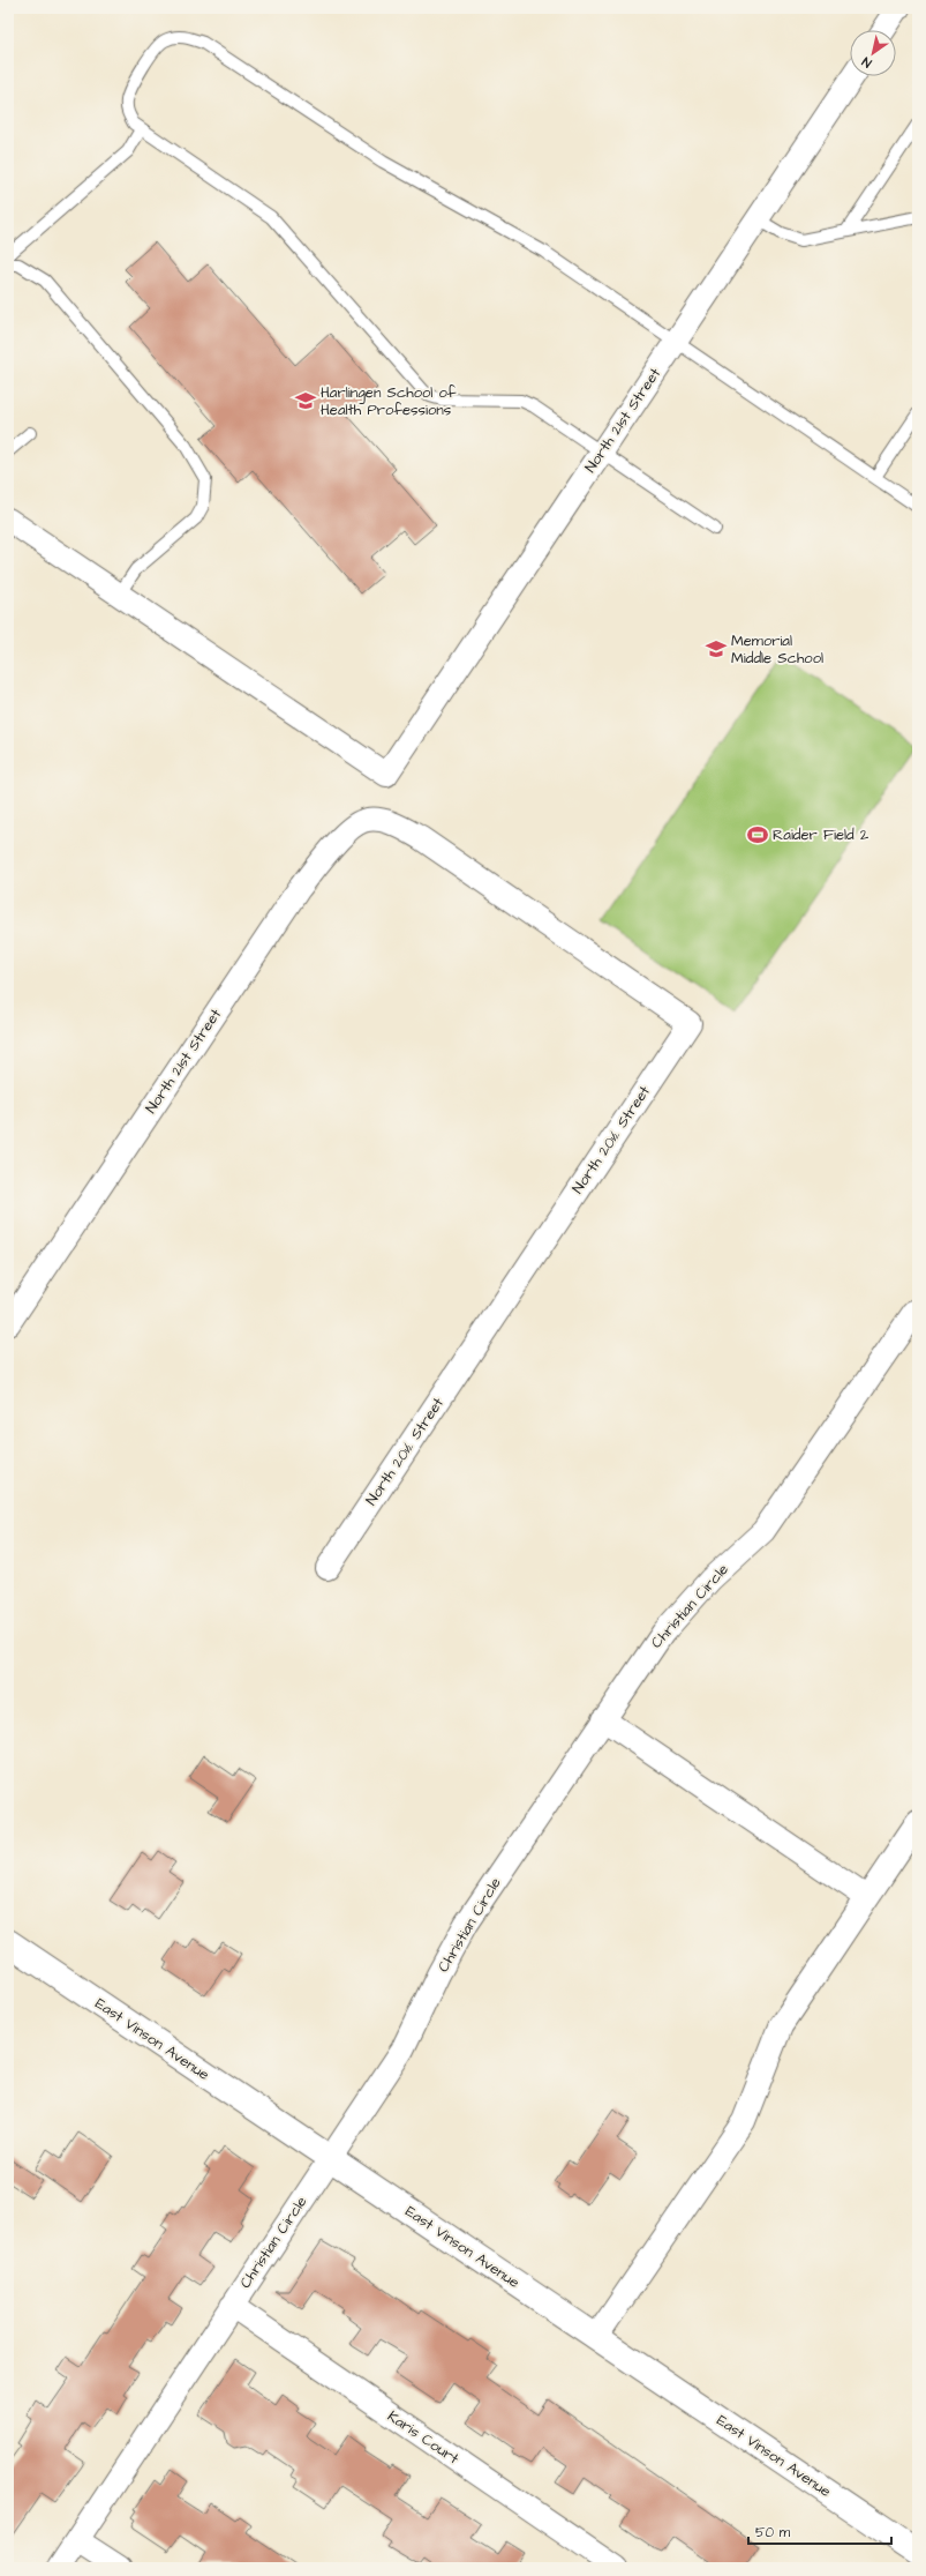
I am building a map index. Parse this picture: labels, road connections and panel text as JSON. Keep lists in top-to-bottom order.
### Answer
{
  "streets": {
    "street": [
      "North 21st Street",
      "North 20½ Street",
      "Christian Circle",
      "East Vinson Avenue",
      "Karis Court"
    ]
  },
  "crossings": [
    ["North 21st Street", "North 20½ Street"],
    ["Christian Circle", "East Vinson Avenue"],
    ["Christian Circle", "Karis Court"]
  ],
  "places": {
    "school or university": ["Harlingen School of Health Professions", "Memorial Middle School"],
    "sports": ["Raider Field 2"]
  },
  "scale_bar": "50 m",
  "north": "bottom left"
}
